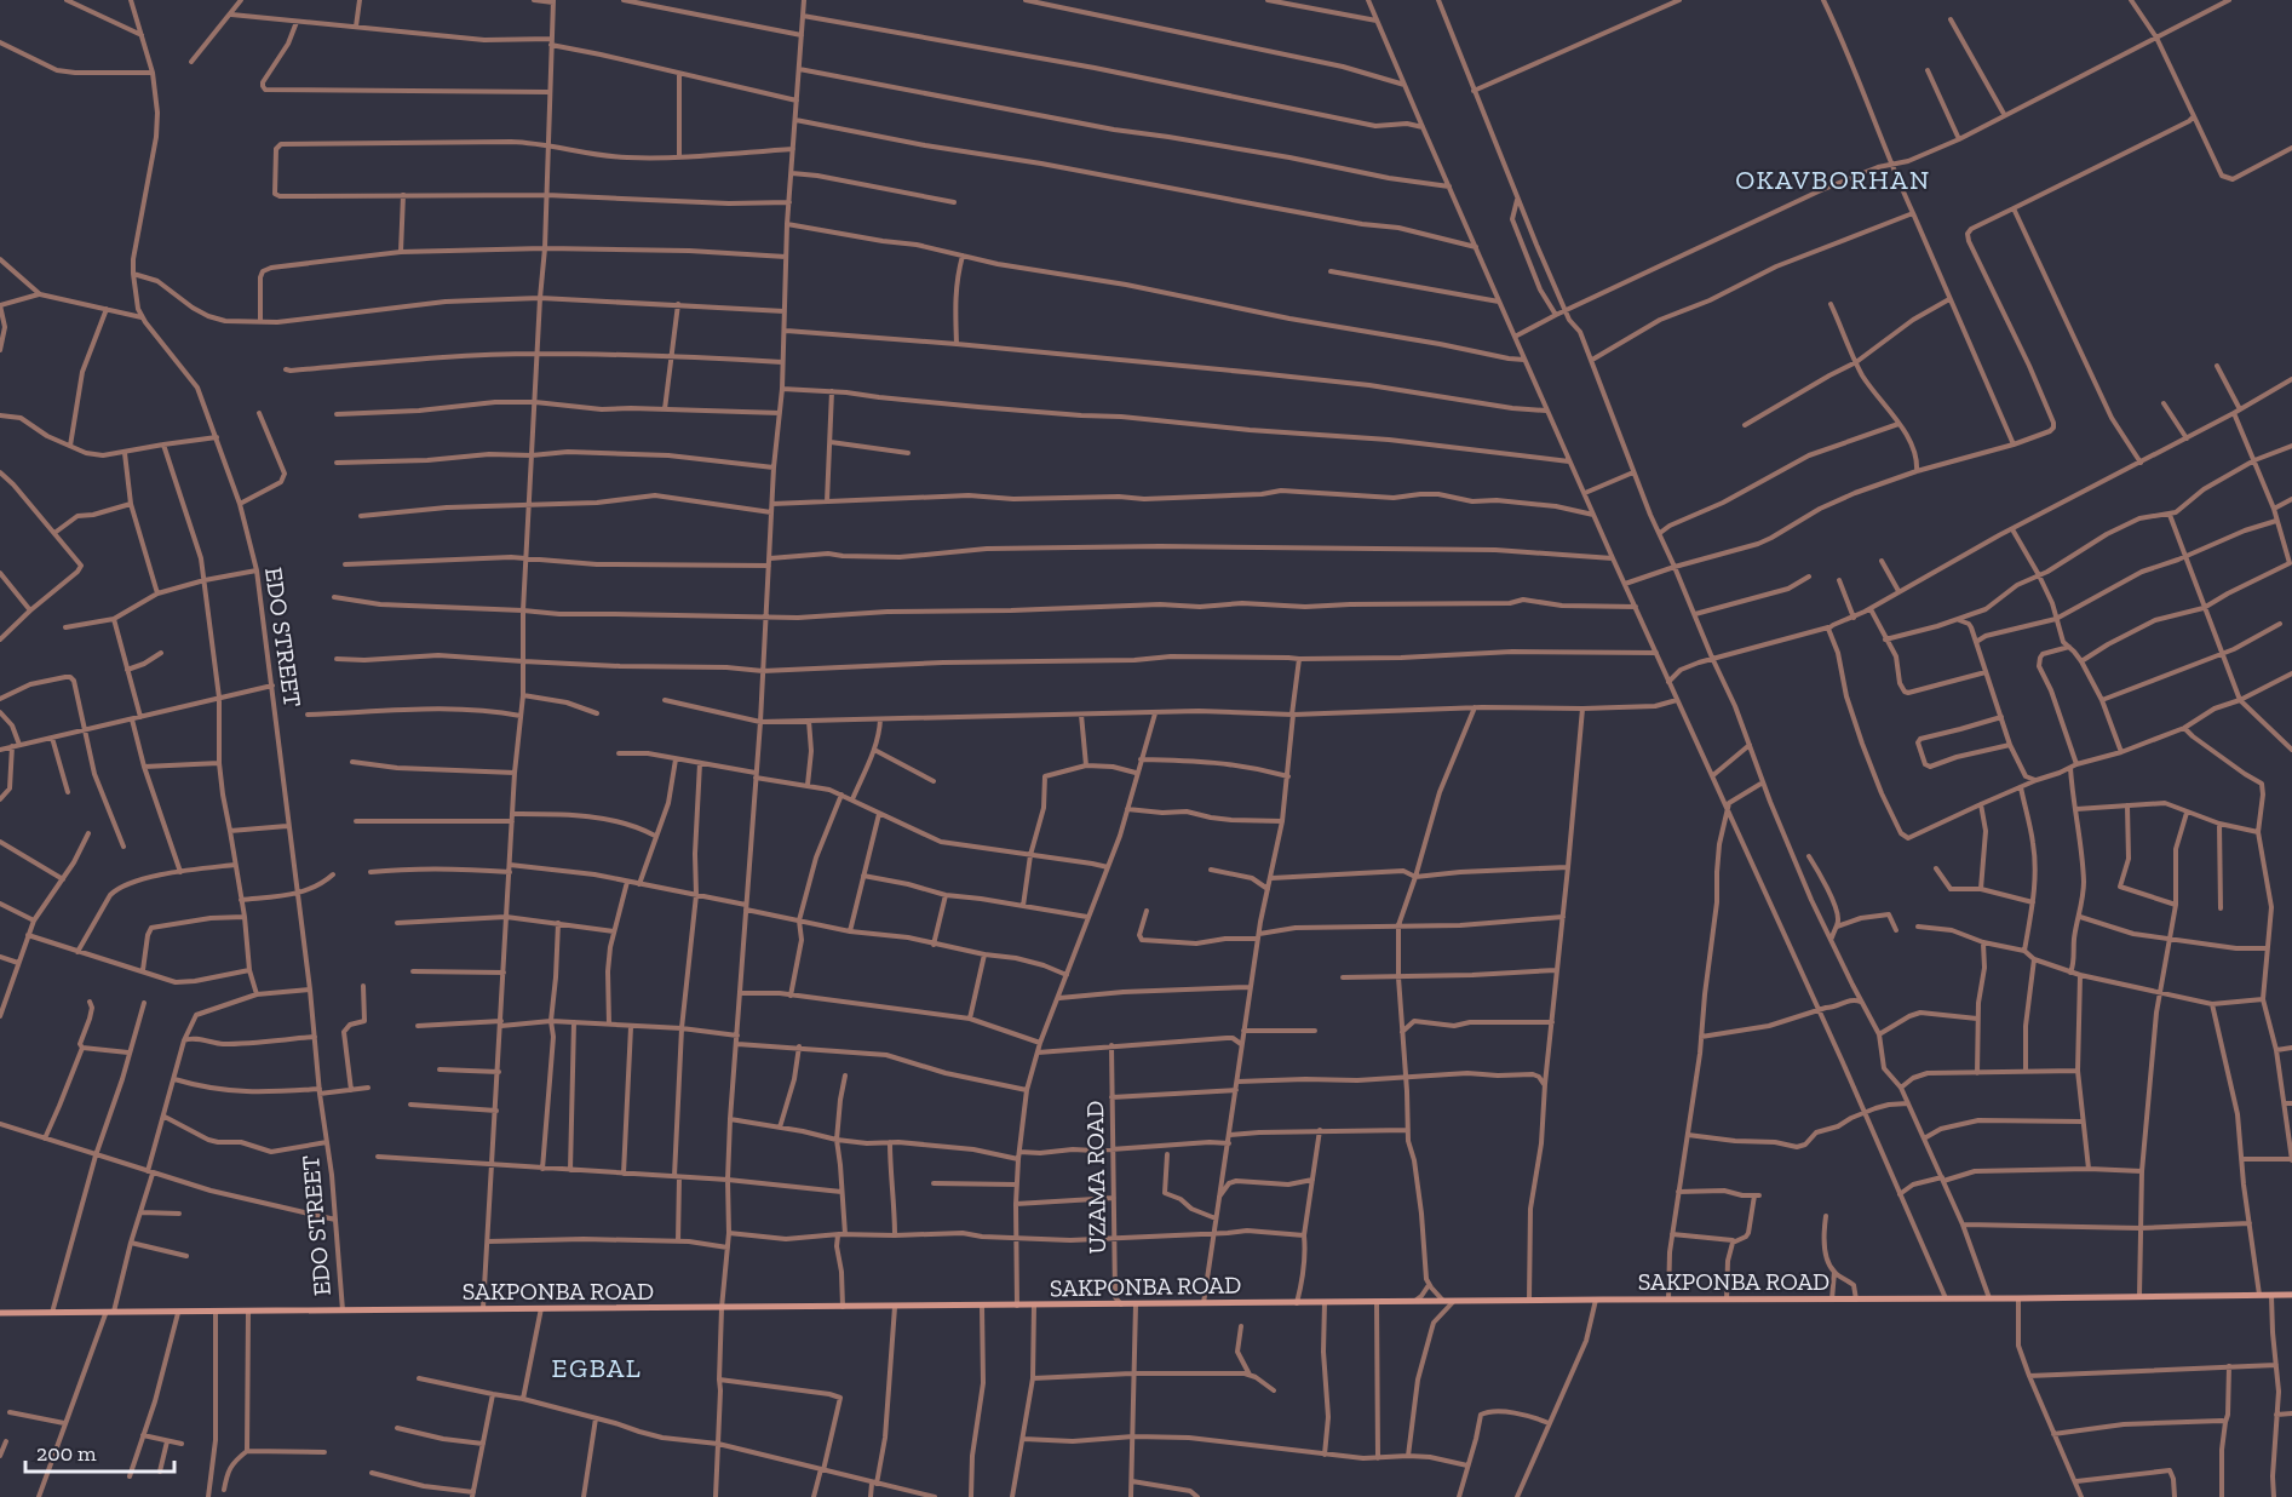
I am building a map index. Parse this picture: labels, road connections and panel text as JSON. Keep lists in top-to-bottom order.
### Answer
{
  "streets": {
    "main road": ["SAKPONBA ROAD"],
    "street": ["EDO STREET", "UZAMA ROAD"]
  },
  "crossings": [
    ["EDO STREET", "SAKPONBA ROAD"],
    ["UZAMA ROAD", "SAKPONBA ROAD"]
  ],
  "districts": ["OKAVBORHAN", "EGBAL"],
  "scale_bar": "200 m"
}
